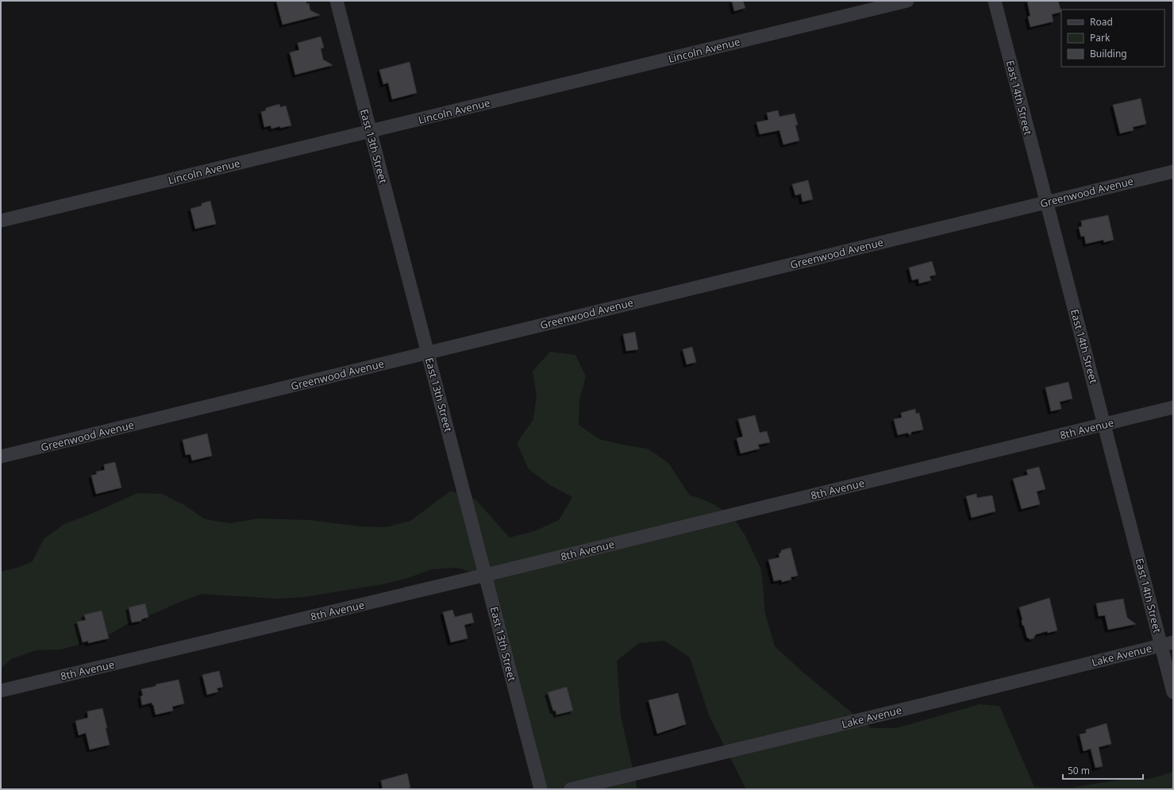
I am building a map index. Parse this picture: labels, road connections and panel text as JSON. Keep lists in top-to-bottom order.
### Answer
{
  "streets": {
    "street": [
      "Lincoln Avenue",
      "East 14th Street",
      "East 13th Street",
      "Greenwood Avenue",
      "8th Avenue",
      "Lake Avenue"
    ]
  },
  "crossings": [
    ["Lincoln Avenue", "East 13th Street"],
    ["East 14th Street", "Greenwood Avenue"],
    ["East 14th Street", "8th Avenue"],
    ["East 14th Street", "Lake Avenue"],
    ["East 13th Street", "Greenwood Avenue"],
    ["East 13th Street", "8th Avenue"]
  ],
  "legend": ["Road", "Park", "Building"],
  "scale_bar": "50 m"
}
